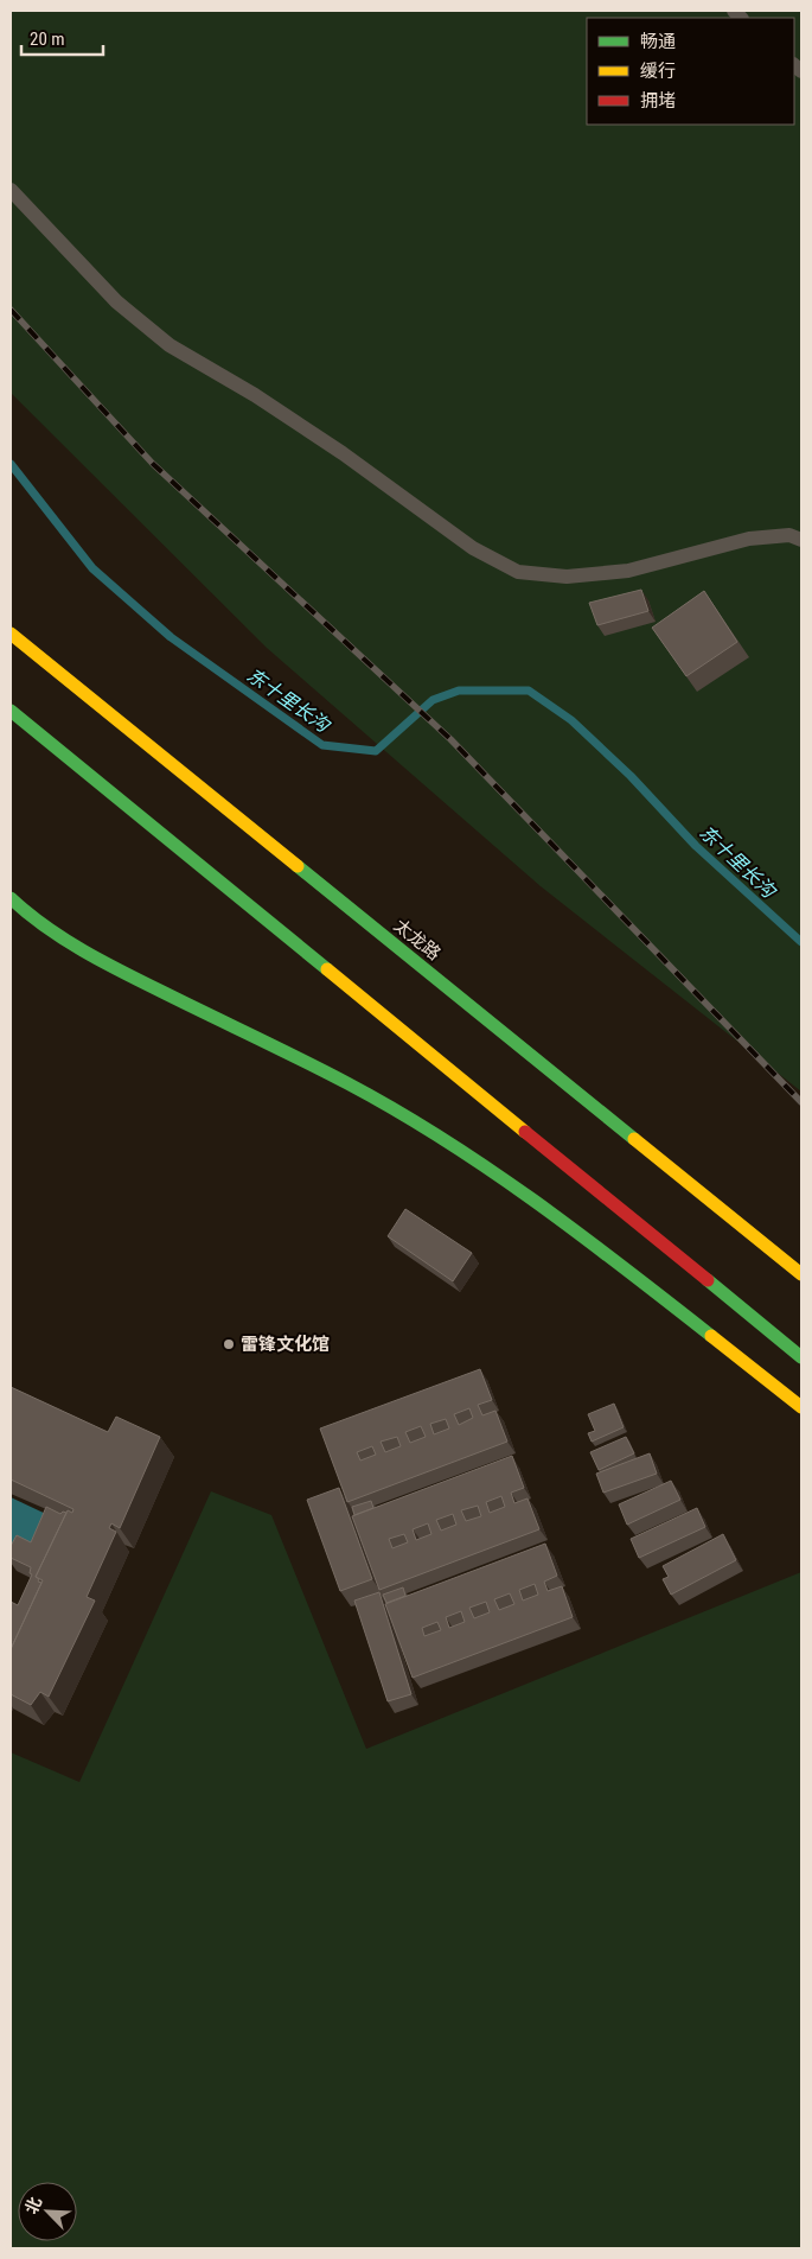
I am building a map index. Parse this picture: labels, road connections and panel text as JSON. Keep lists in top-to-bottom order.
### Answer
{
  "streets": {
    "street": ["太龙路"]
  },
  "water": ["东十里长沟"],
  "places": ["雷锋文化馆"],
  "legend": ["畅通", "缓行", "拥堵"],
  "scale_bar": "20 m",
  "north": "top left"
}
